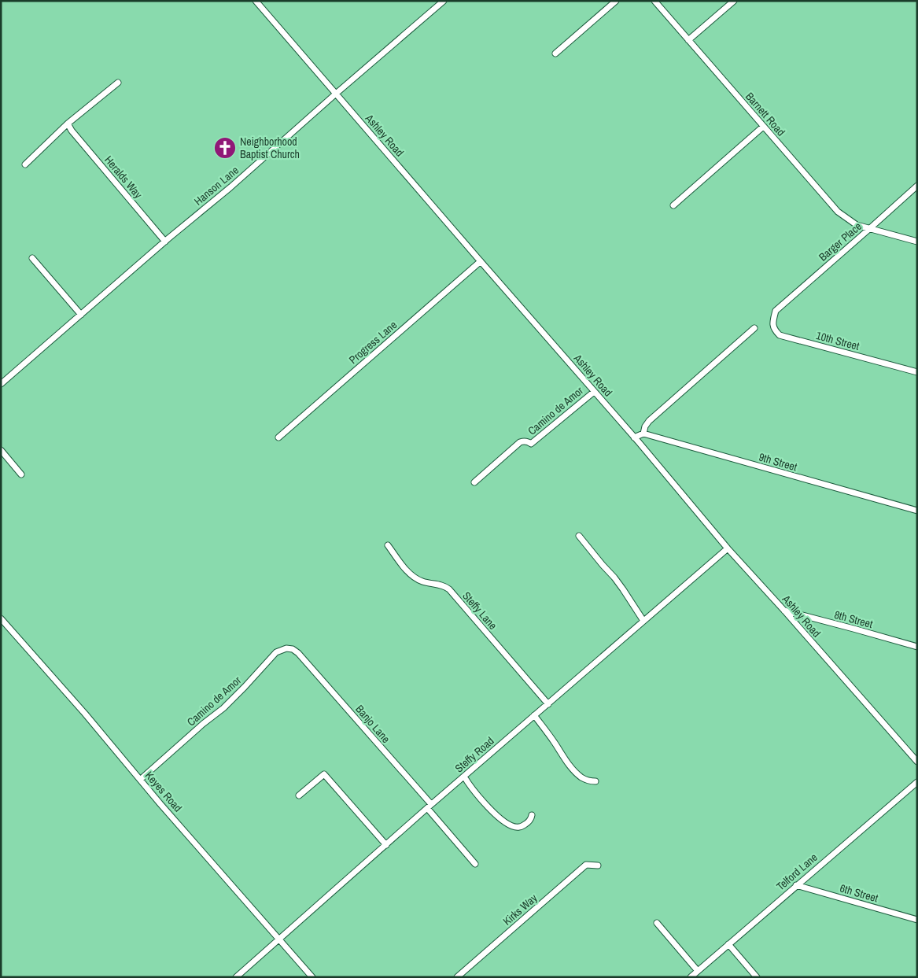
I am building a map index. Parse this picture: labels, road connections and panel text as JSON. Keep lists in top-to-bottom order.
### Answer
{
  "streets": {
    "street": [
      "Barnett Road",
      "Ashley Road",
      "Heralds Way",
      "Hanson Lane",
      "Barger Place",
      "10th Street",
      "Progress Lane",
      "Camino de Amor",
      "9th Street",
      "Steffy Lane",
      "8th Street",
      "Banjo Lane",
      "Steffy Road",
      "Keyes Road",
      "Telford Lane",
      "6th Street",
      "Kirks Way"
    ]
  },
  "crossings": [
    ["Barnett Road", "Barger Place"],
    ["Ashley Road", "Hanson Lane"],
    ["Ashley Road", "Progress Lane"],
    ["Ashley Road", "Camino de Amor"],
    ["Ashley Road", "8th Street"],
    ["Ashley Road", "Steffy Road"],
    ["Heralds Way", "Hanson Lane"],
    ["Barger Place", "10th Street"],
    ["Camino de Amor", "Banjo Lane"],
    ["Camino de Amor", "Keyes Road"],
    ["Steffy Lane", "Steffy Road"],
    ["Banjo Lane", "Steffy Road"],
    ["Steffy Road", "Keyes Road"],
    ["Telford Lane", "6th Street"]
  ],
  "places": {
    "church": ["Neighborhood Baptist Church"]
  }
}
